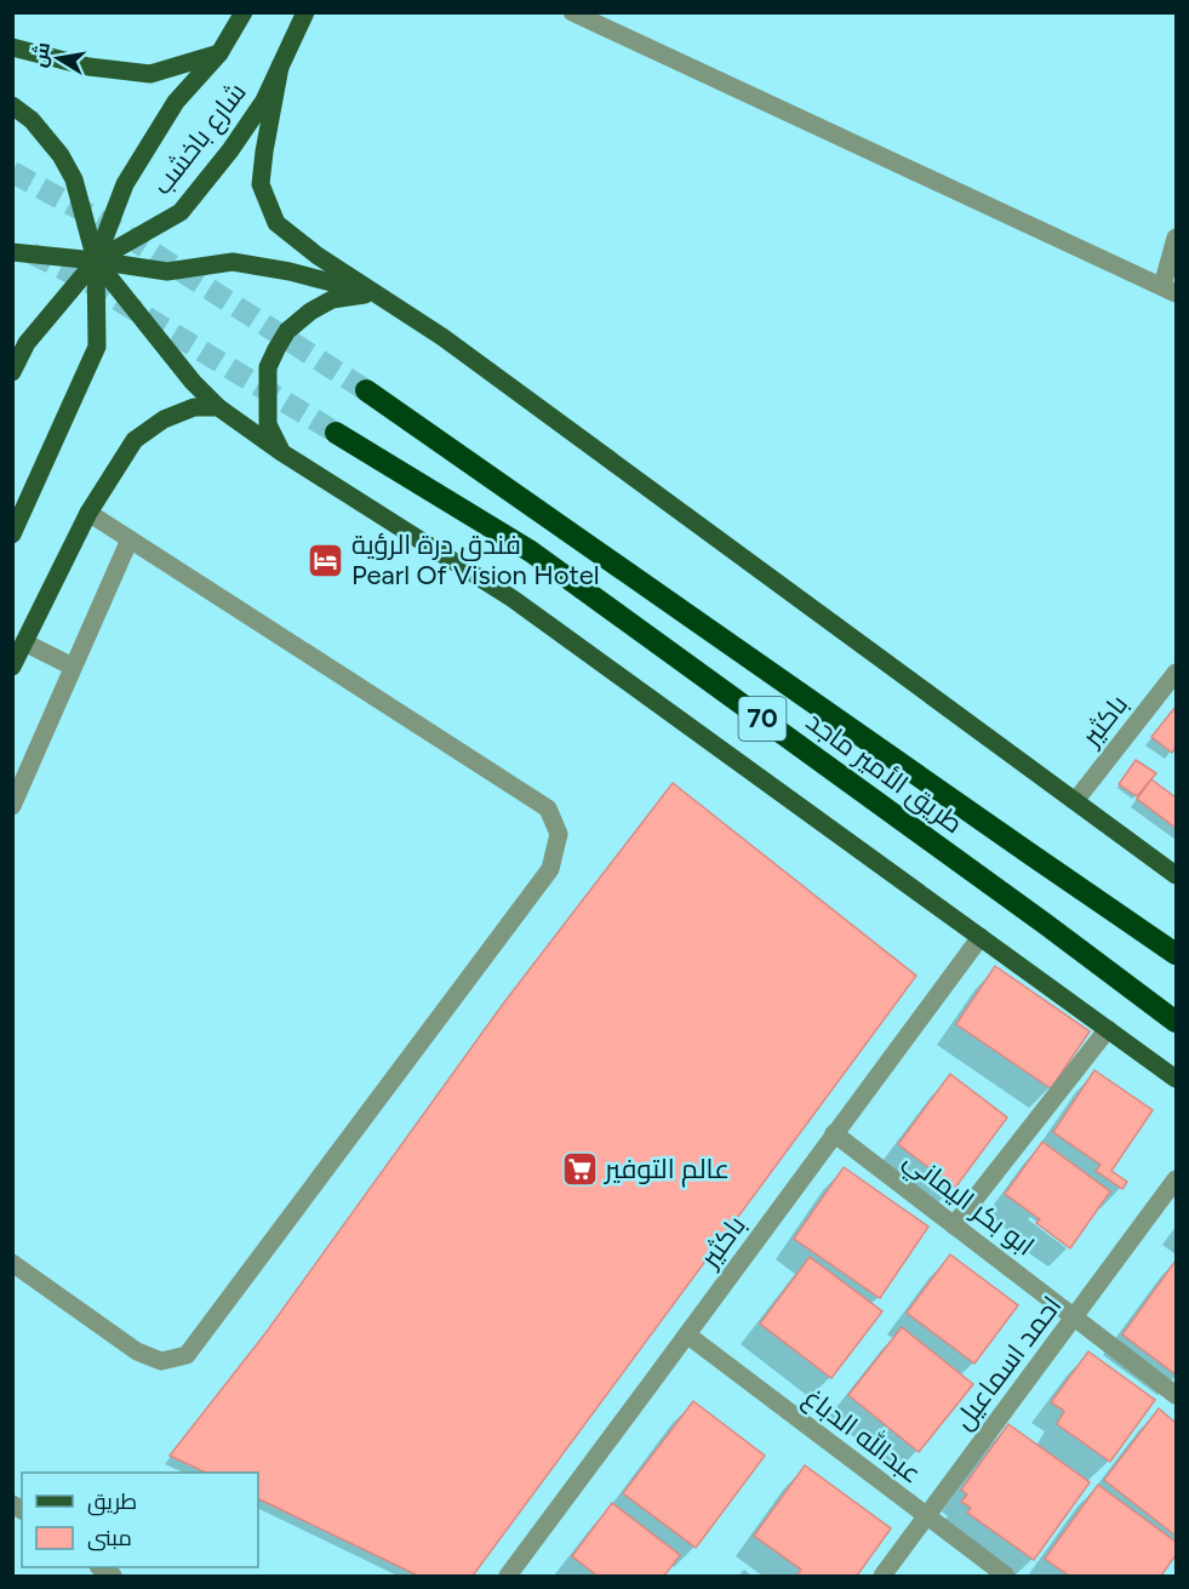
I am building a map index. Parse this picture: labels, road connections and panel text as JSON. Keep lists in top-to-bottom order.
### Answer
{
  "streets": {
    "highway": ["70", "طريق الأمير ماجد"],
    "main road": ["شارع باخشب"],
    "street": [
      "باكثير",
      "ابو بكر اليماني",
      "احمد اسماعيل",
      "عبدالله الدباغ"
    ]
  },
  "crossings": [
    ["باكثير", "ابو بكر اليماني"],
    ["باكثير", "عبدالله الدباغ"],
    ["ابو بكر اليماني", "احمد اسماعيل"],
    ["احمد اسماعيل", "عبدالله الدباغ"]
  ],
  "places": {
    "hotel": ["فندق درة الرؤية Pearl Of Vision Hotel"],
    "supermarket": ["عالم التوفير"]
  },
  "legend": ["طريق", "مبنى"],
  "north": "left"
}
